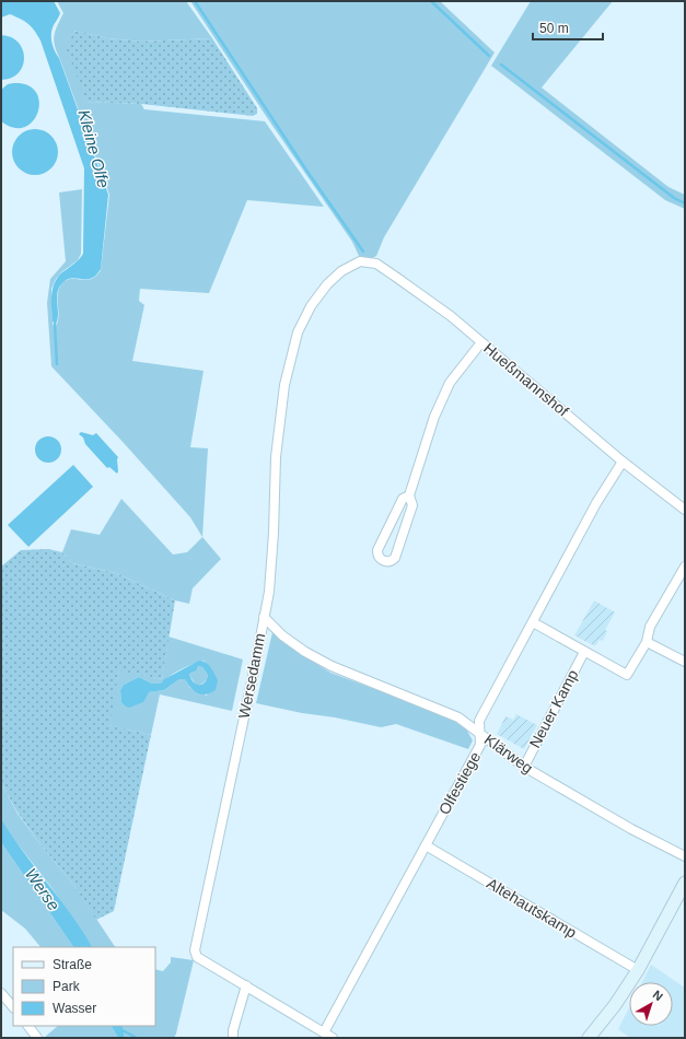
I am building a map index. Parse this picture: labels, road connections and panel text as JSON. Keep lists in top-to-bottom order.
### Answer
{
  "streets": {
    "street": [
      "Hueßmannshof",
      "Wersedamm",
      "Neuer Kamp",
      "Klärweg",
      "Olfestiege",
      "Altehautskamp"
    ]
  },
  "crossings": [
    ["Hueßmannshof", "Wersedamm"],
    ["Hueßmannshof", "Olfestiege"],
    ["Wersedamm", "Klärweg"],
    ["Wersedamm", "Olfestiege"],
    ["Neuer Kamp", "Klärweg"],
    ["Neuer Kamp", "Olfestiege"],
    ["Klärweg", "Olfestiege"],
    ["Olfestiege", "Altehautskamp"]
  ],
  "water": ["Kleine Olfe", "Werse"],
  "legend": ["Straße", "Park", "Wasser"],
  "scale_bar": "50 m",
  "north": "top right"
}
